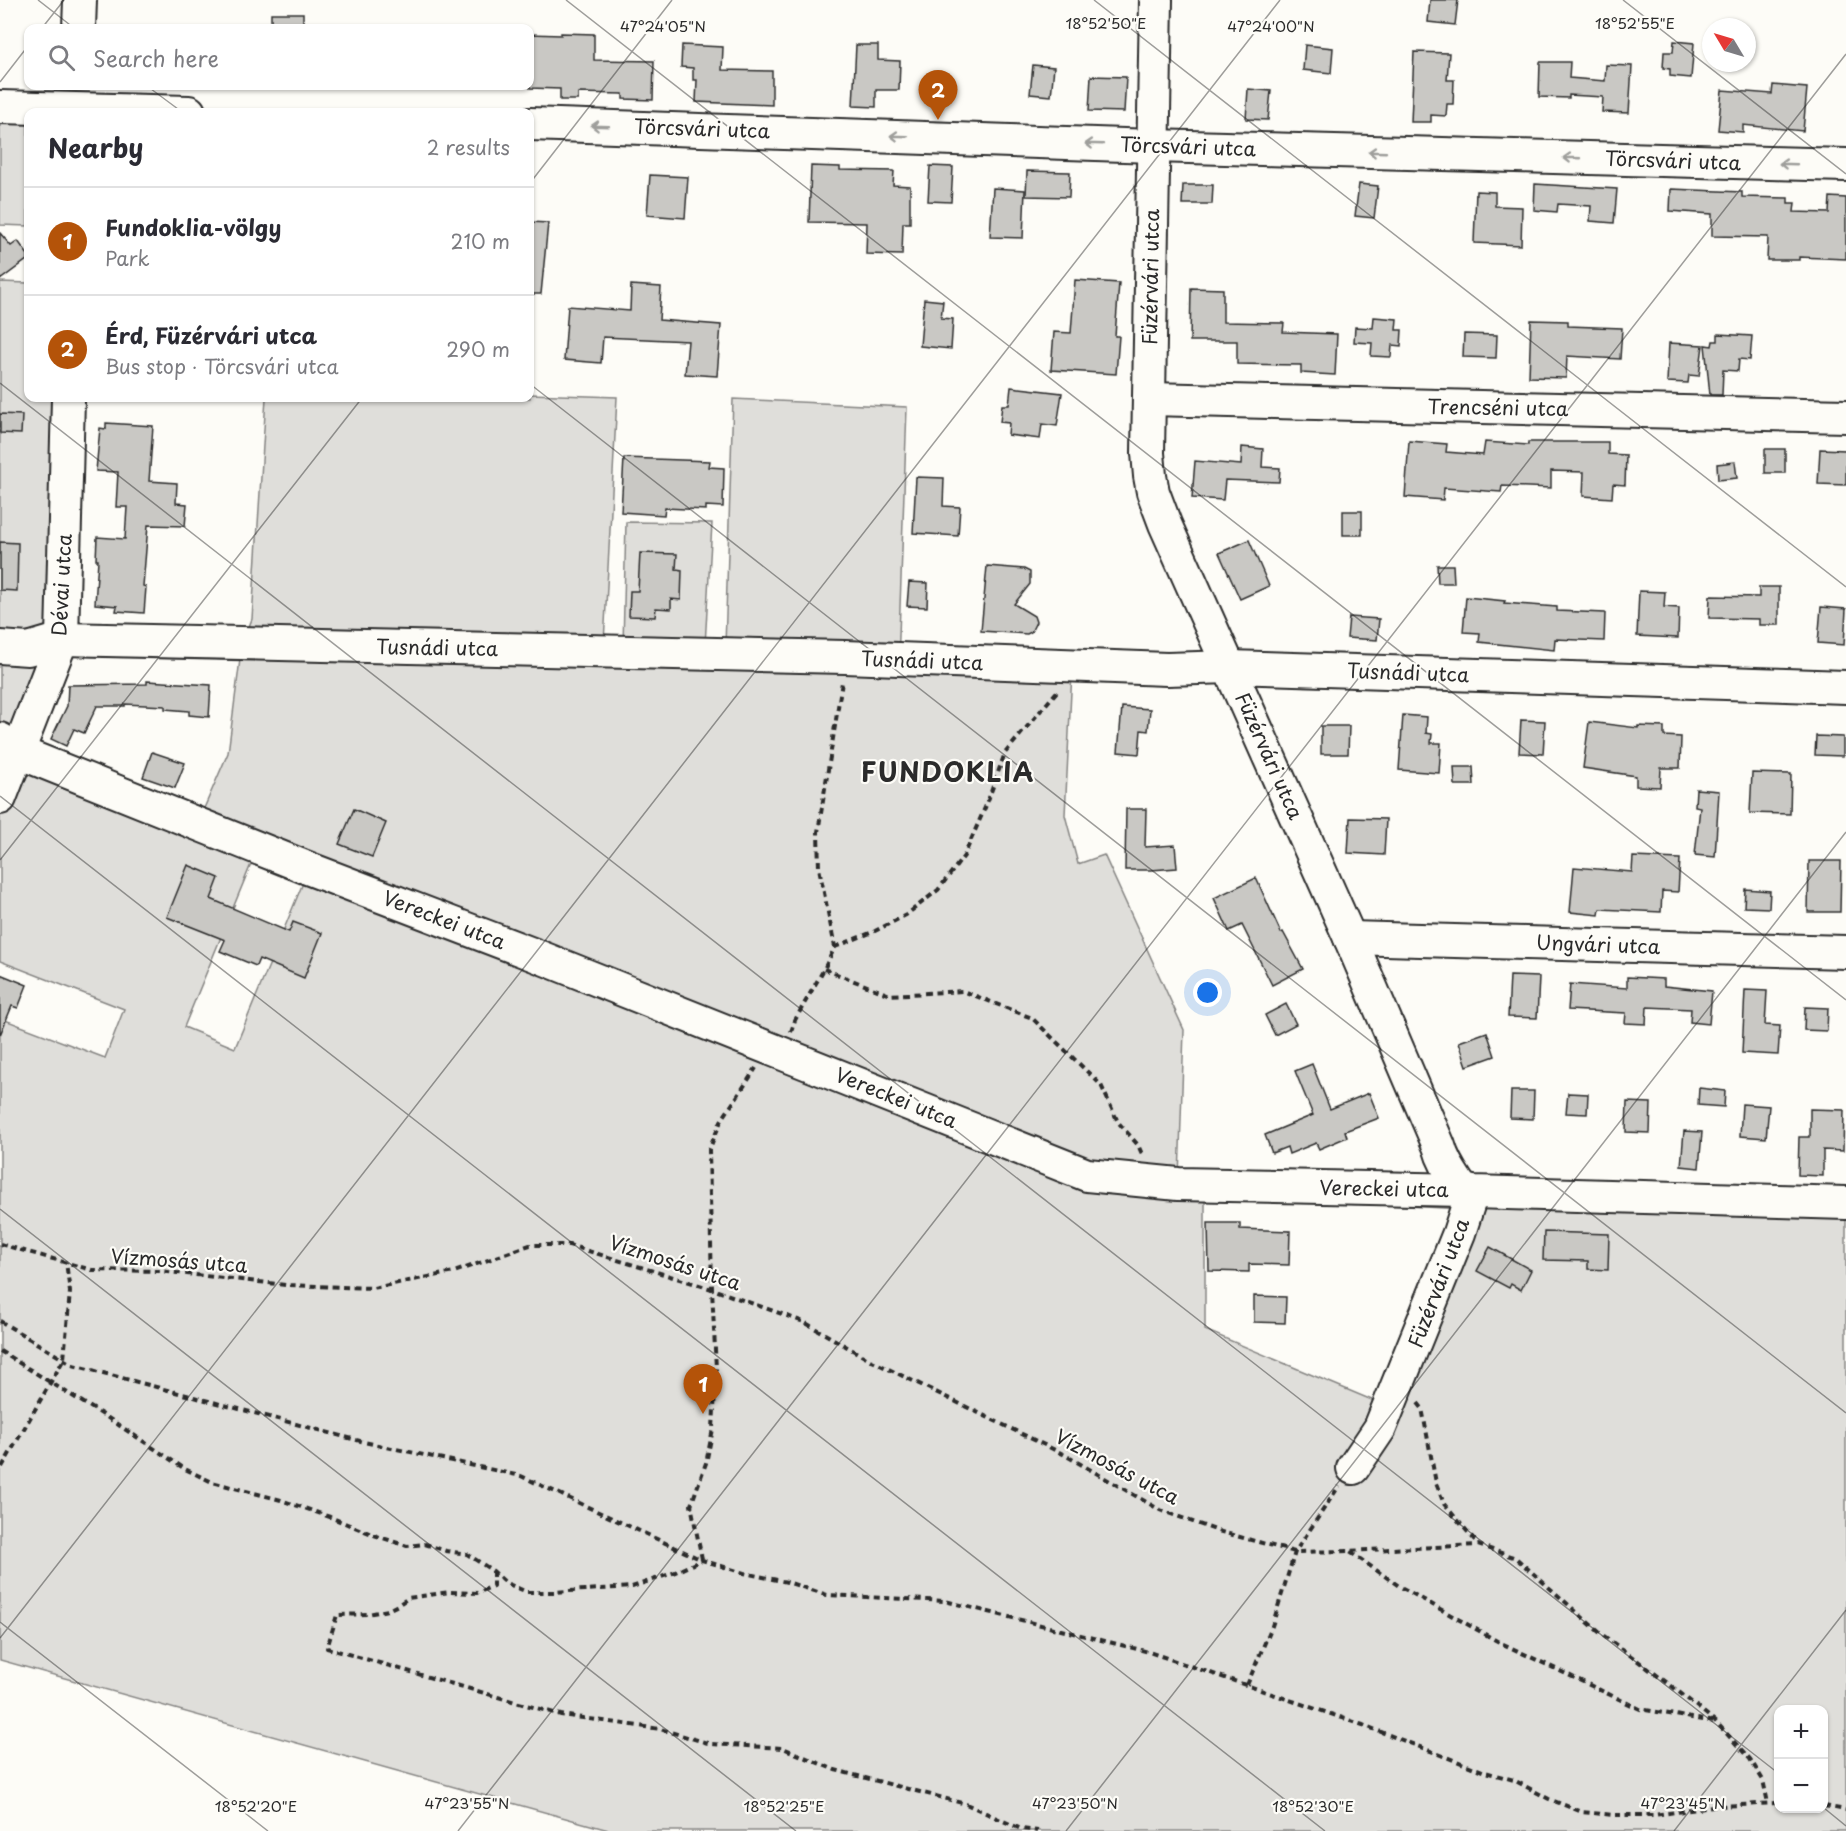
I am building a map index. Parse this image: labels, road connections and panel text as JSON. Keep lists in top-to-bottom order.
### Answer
{
  "streets": {
    "street": [
      "Törcsvári utca",
      "Füzérvári utca",
      "Trencséni utca",
      "Dévai utca",
      "Tusnádi utca",
      "Vereckei utca",
      "Ungvári utca"
    ],
    "path": ["Vízmosás utca"]
  },
  "crossings": [
    ["Törcsvári utca", "Füzérvári utca"],
    ["Füzérvári utca", "Trencséni utca"],
    ["Füzérvári utca", "Tusnádi utca"],
    ["Füzérvári utca", "Vereckei utca"],
    ["Füzérvári utca", "Ungvári utca"],
    ["Dévai utca", "Tusnádi utca"],
    ["Dévai utca", "Vereckei utca"]
  ],
  "one_way": ["Törcsvári utca"],
  "districts": ["FUNDOKLIA"],
  "north": "top left",
  "page": {
    "search": "Search here",
    "pins": ["2", "1"],
    "heading": ["Nearby", "2 results"],
    "list": [
      {
        "mark": "1",
        "name": "Fundoklia-völgy",
        "note": "Park",
        "value": "210 m"
      },
      {
        "mark": "2",
        "name": "Érd, Füzérvári utca",
        "note": "Bus stop · Törcsvári utca",
        "value": "290 m"
      }
    ],
    "map_buttons": ["+", "−"]
  },
  "coordinates": [
    "18°52'50\"E",
    "18°52'55\"E",
    "47°24'05\"N",
    "47°24'00\"N",
    "47°23'55\"N",
    "47°23'50\"N",
    "47°23'45\"N",
    "18°52'20\"E",
    "18°52'25\"E",
    "18°52'30\"E"
  ]
}
